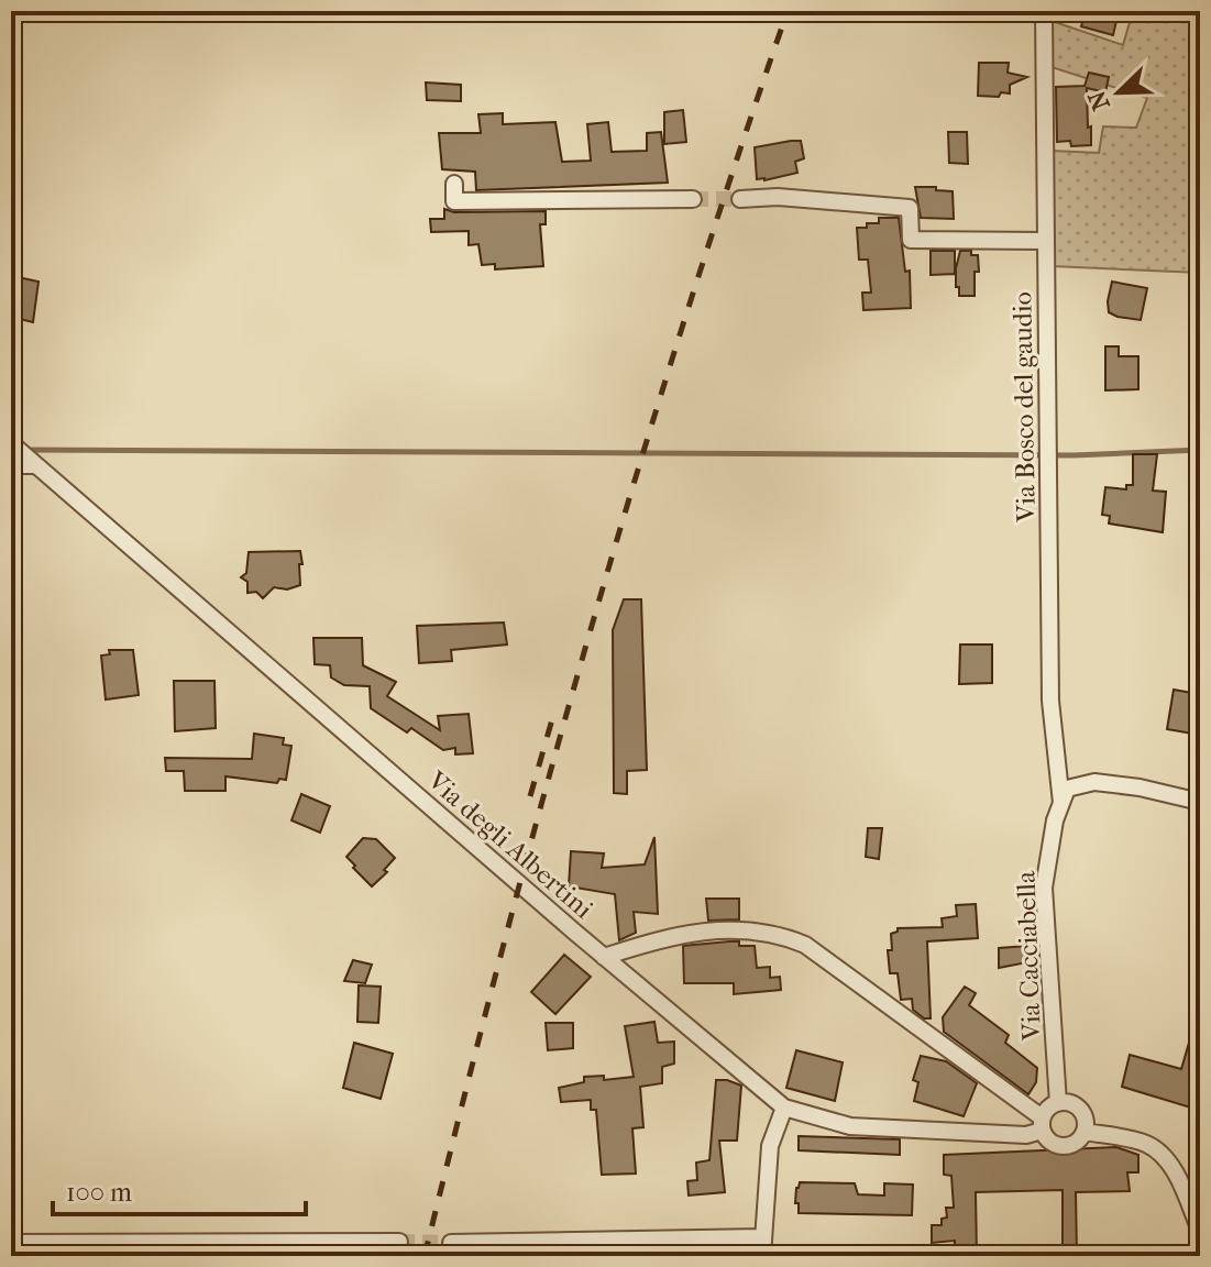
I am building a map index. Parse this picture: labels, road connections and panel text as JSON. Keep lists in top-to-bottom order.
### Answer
{
  "streets": {
    "street": ["Via Bosco del gaudio", "Via degli Albertini", "Via Cacciabella"]
  },
  "crossings": [
    ["Via Bosco del gaudio", "Via Cacciabella"],
    ["Via degli Albertini", "Via Cacciabella"]
  ],
  "scale_bar": "100 m",
  "north": "bottom left"
}
